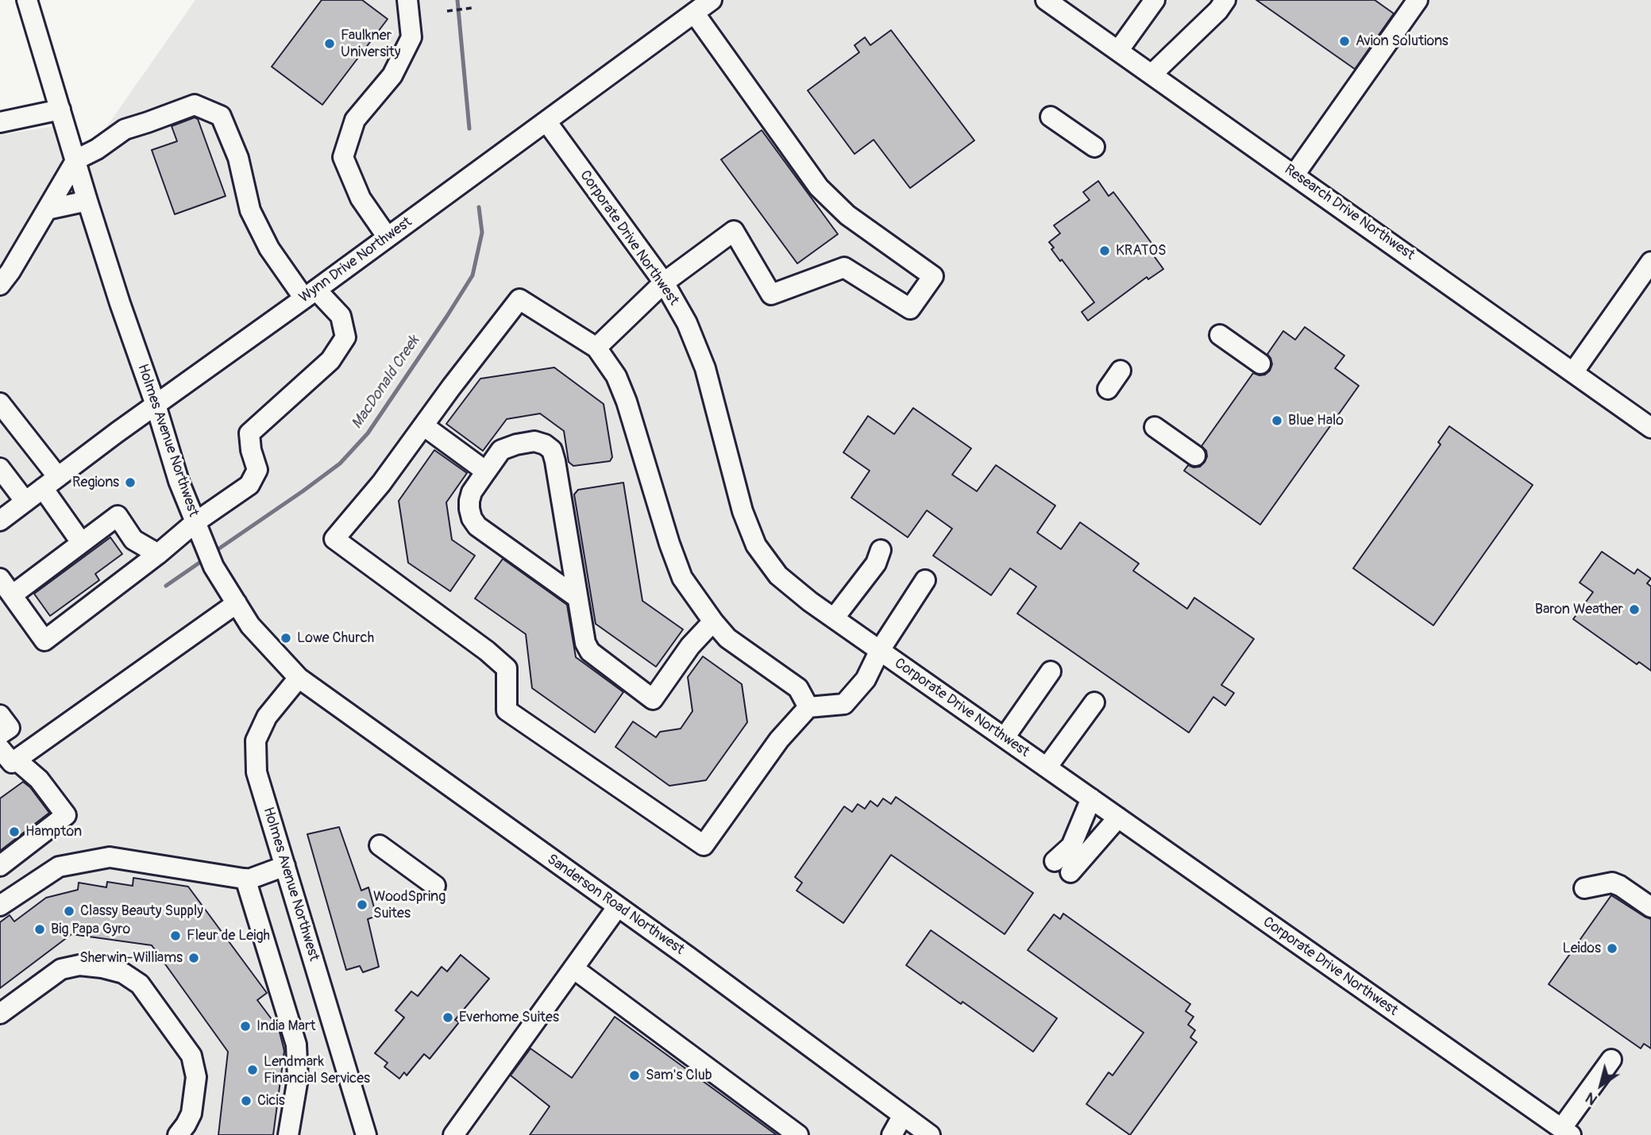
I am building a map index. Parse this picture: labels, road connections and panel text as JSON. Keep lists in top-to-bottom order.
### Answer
{
  "streets": {
    "street": [
      "Research Drive Northwest",
      "Corporate Drive Northwest",
      "Wynn Drive Northwest",
      "Holmes Avenue Northwest",
      "Sanderson Road Northwest"
    ]
  },
  "crossings": [
    ["Corporate Drive Northwest", "Wynn Drive Northwest"],
    ["Wynn Drive Northwest", "Holmes Avenue Northwest"],
    ["Holmes Avenue Northwest", "Sanderson Road Northwest"]
  ],
  "water": ["MacDonald Creek"],
  "places": [
    "Avion Solutions",
    "Faulkner University",
    "KRATOS",
    "Blue Halo",
    "Regions",
    "Baron Weather",
    "Lowe Church",
    "Hampton",
    "WoodSpring Suites",
    "Classy Beauty Supply",
    "Big Papa Gyro",
    "Fleur de Leigh",
    "Leidos",
    "Sherwin-Williams",
    "Everhome Suites",
    "India Mart",
    "Lendmark Financial Services",
    "Sam's Club",
    "Cicis"
  ],
  "north": "bottom left"
}
